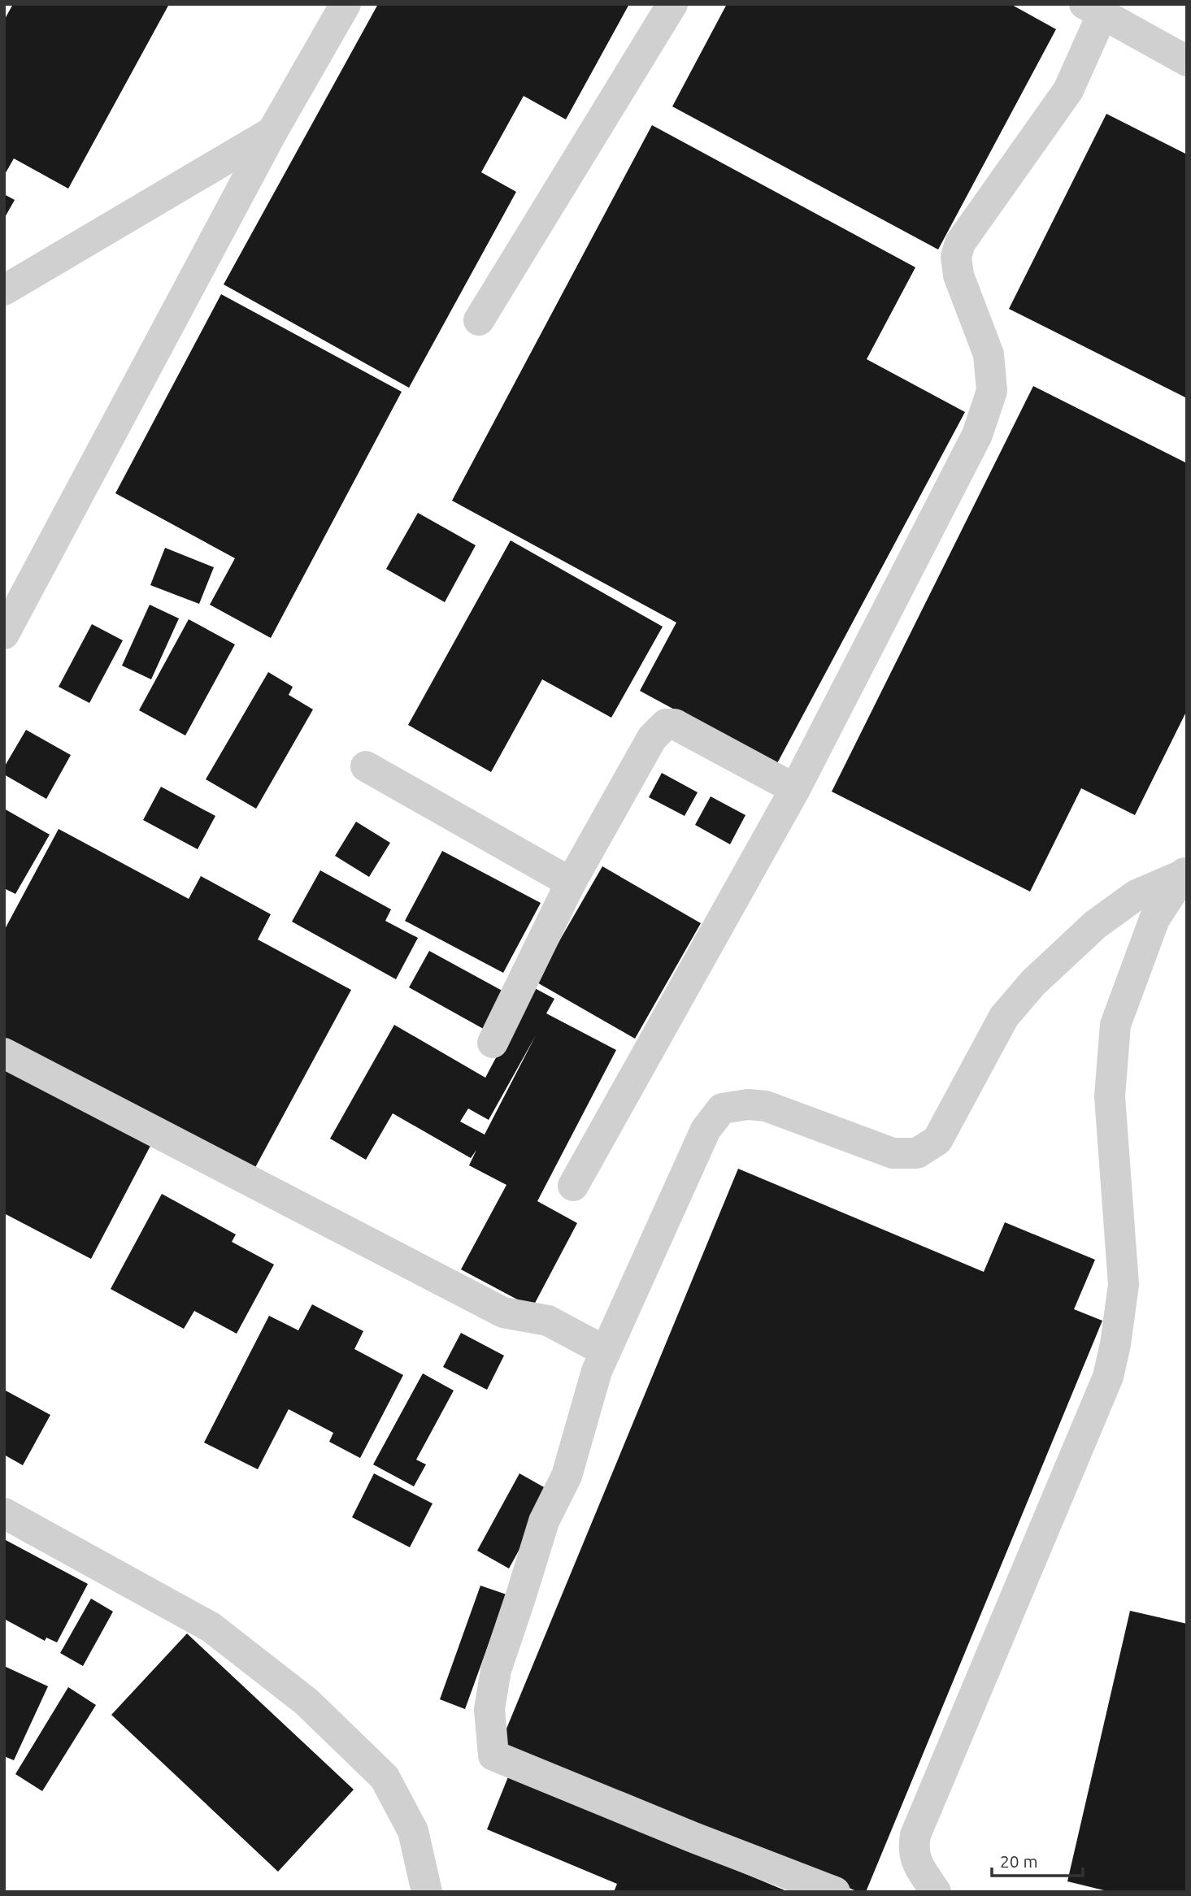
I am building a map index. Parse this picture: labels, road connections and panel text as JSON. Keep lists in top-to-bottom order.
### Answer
{
  "scale_bar": "20 m"
}
